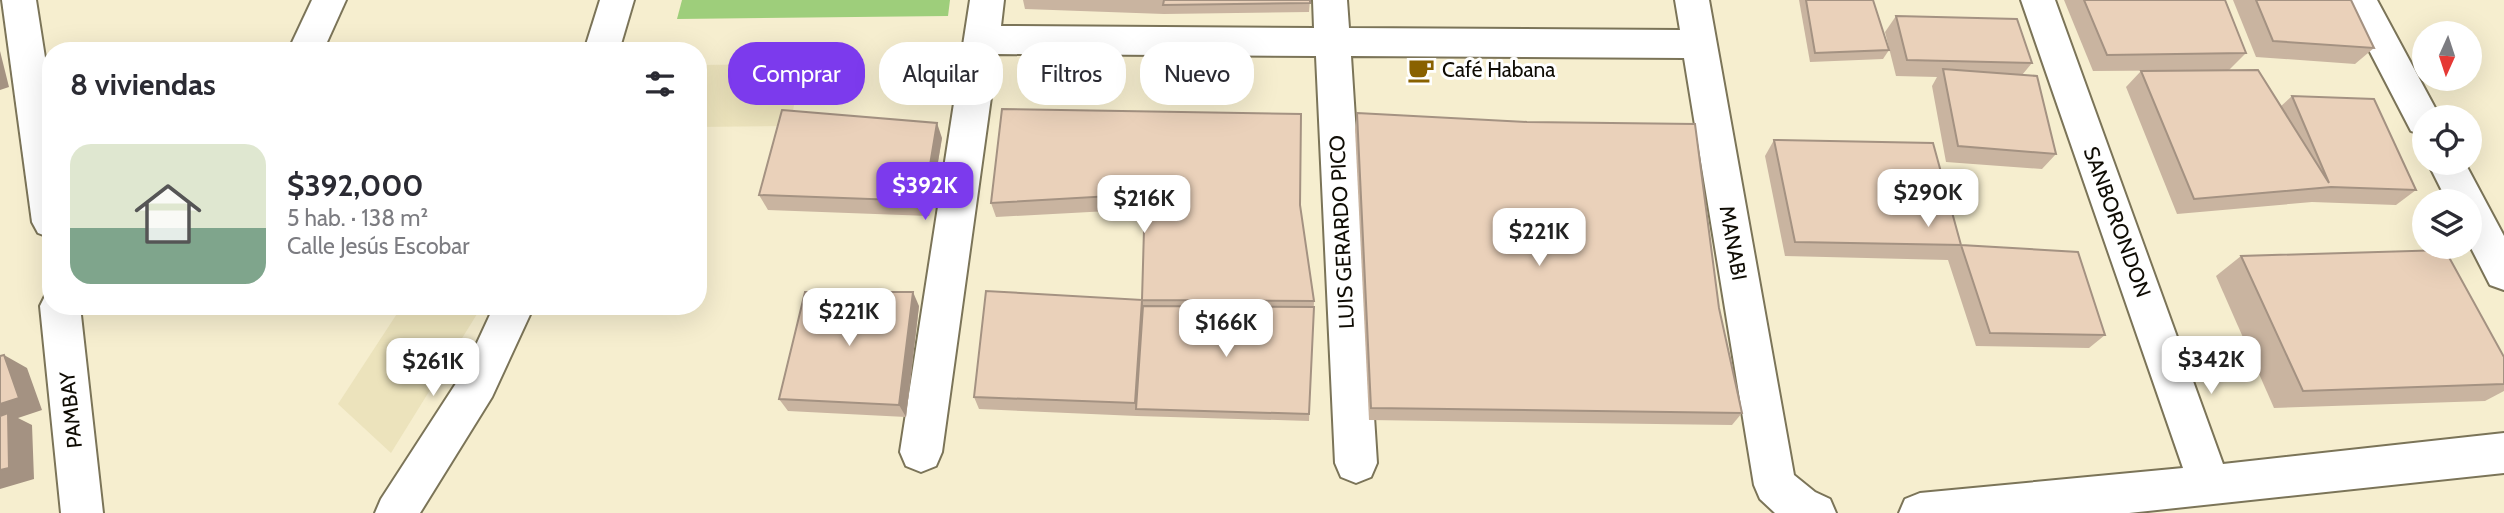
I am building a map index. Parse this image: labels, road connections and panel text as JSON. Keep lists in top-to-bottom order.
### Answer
{
  "streets": {
    "street": [
      "SANBORONDON",
      "LUIS GERARDO PICO",
      "MANABI",
      "PAMBAY"
    ]
  },
  "places": {
    "cafe": ["Café Habana"]
  },
  "north": "bottom",
  "page": {
    "chip": [
      "Comprar",
      "Alquilar",
      "Filtros",
      "Nuevo"
    ],
    "heading": "8 viviendas",
    "list": [
      {
        "name": "$392,000",
        "note": "5 hab. · 138 m² · Calle Jesús Escobar"
      }
    ],
    "price": [
      "$392K",
      "$290K",
      "$216K",
      "$221K",
      "$221K",
      "$166K",
      "$342K",
      "$261K"
    ]
  }
}
